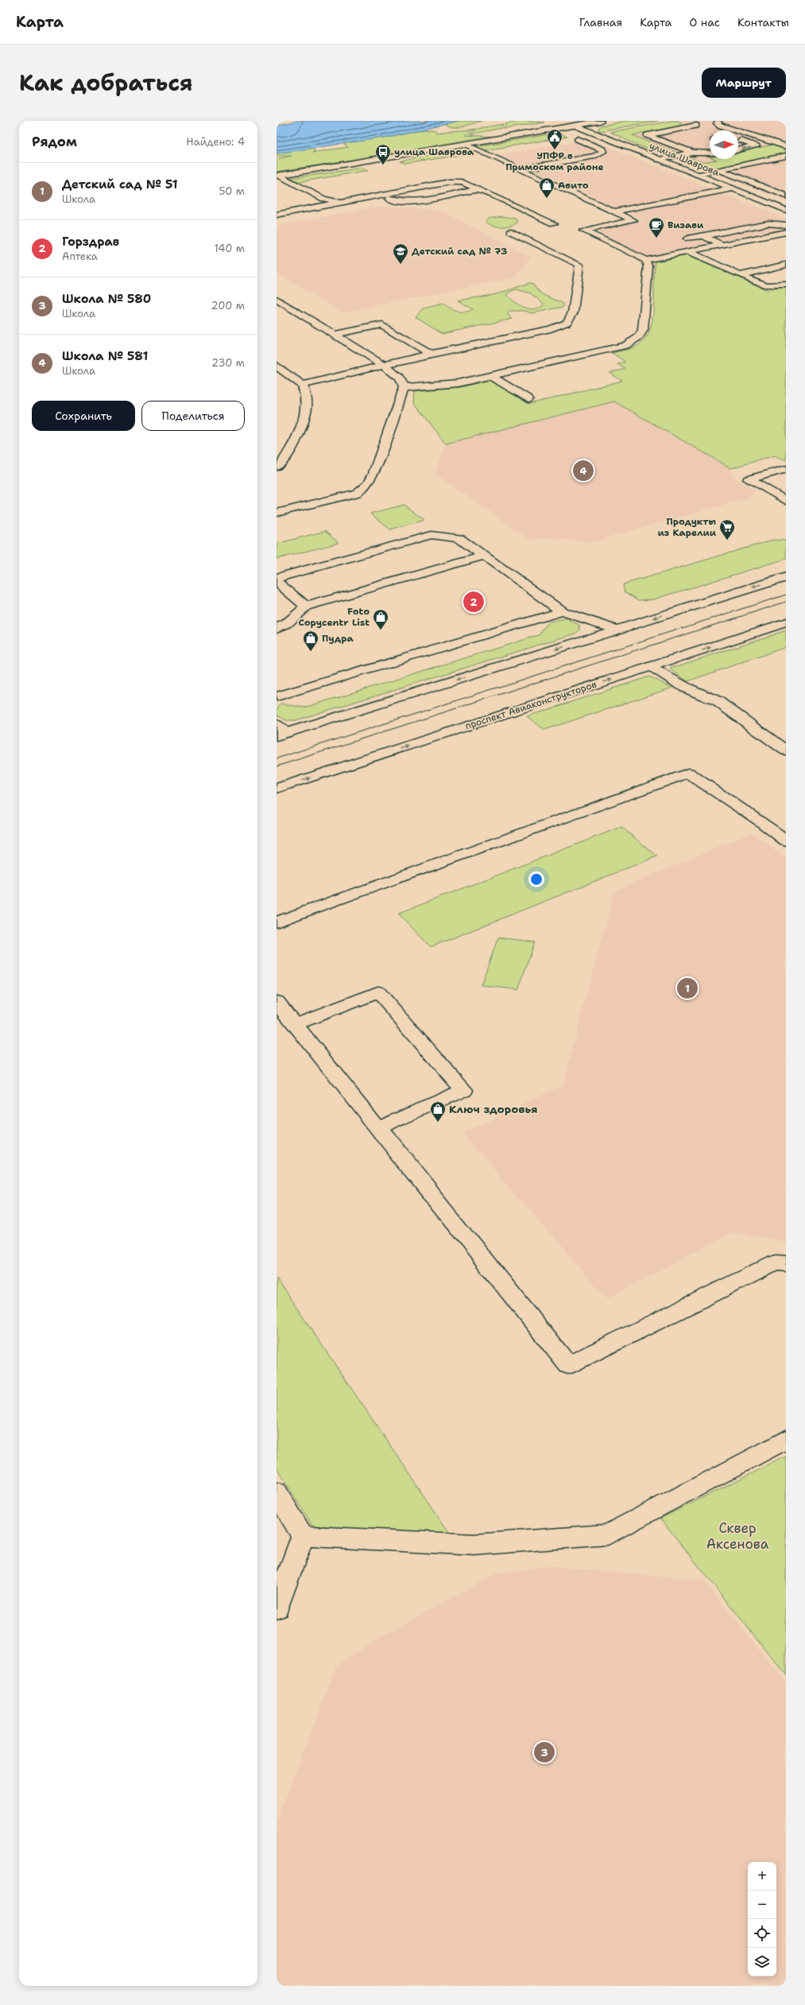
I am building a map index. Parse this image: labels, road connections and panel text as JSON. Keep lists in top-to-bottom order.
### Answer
{
  "streets": {
    "street": ["улица Шаврова", "проспект Авиаконструкторов"]
  },
  "parks": ["Сквер Аксенова"],
  "places": {
    "public building": ["УПФР в Примоском районе"],
    "bus stop": ["улица Шаврова"],
    "shop": [
      "Авито",
      "Foto Copycentr List",
      "Пудра",
      "Ключ здоровья"
    ],
    "cafe": ["Визави"],
    "school or university": ["Детский сад № 73"],
    "supermarket": ["Продукты из Карелии"]
  },
  "north": "right",
  "page": {
    "header": "Карта",
    "nav": [
      "Главная",
      "Карта",
      "О нас",
      "Контакты"
    ],
    "title": "Как добраться",
    "buttons": [
      "Маршрут",
      ["Сохранить", "Поделиться"]
    ],
    "heading": ["Рядом", "Найдено: 4"],
    "list": [
      {
        "mark": "1",
        "name": "Детский сад № 51",
        "note": "Школа",
        "value": "50 m"
      },
      {
        "mark": "2",
        "name": "Горздрав",
        "note": "Аптека",
        "value": "140 m"
      },
      {
        "mark": "3",
        "name": "Школа № 580",
        "note": "Школа",
        "value": "200 m"
      },
      {
        "mark": "4",
        "name": "Школа № 581",
        "note": "Школа",
        "value": "230 m"
      }
    ],
    "pins": [
      "4",
      "2",
      "1",
      "3"
    ],
    "map_buttons": ["+", "−"]
  }
}
